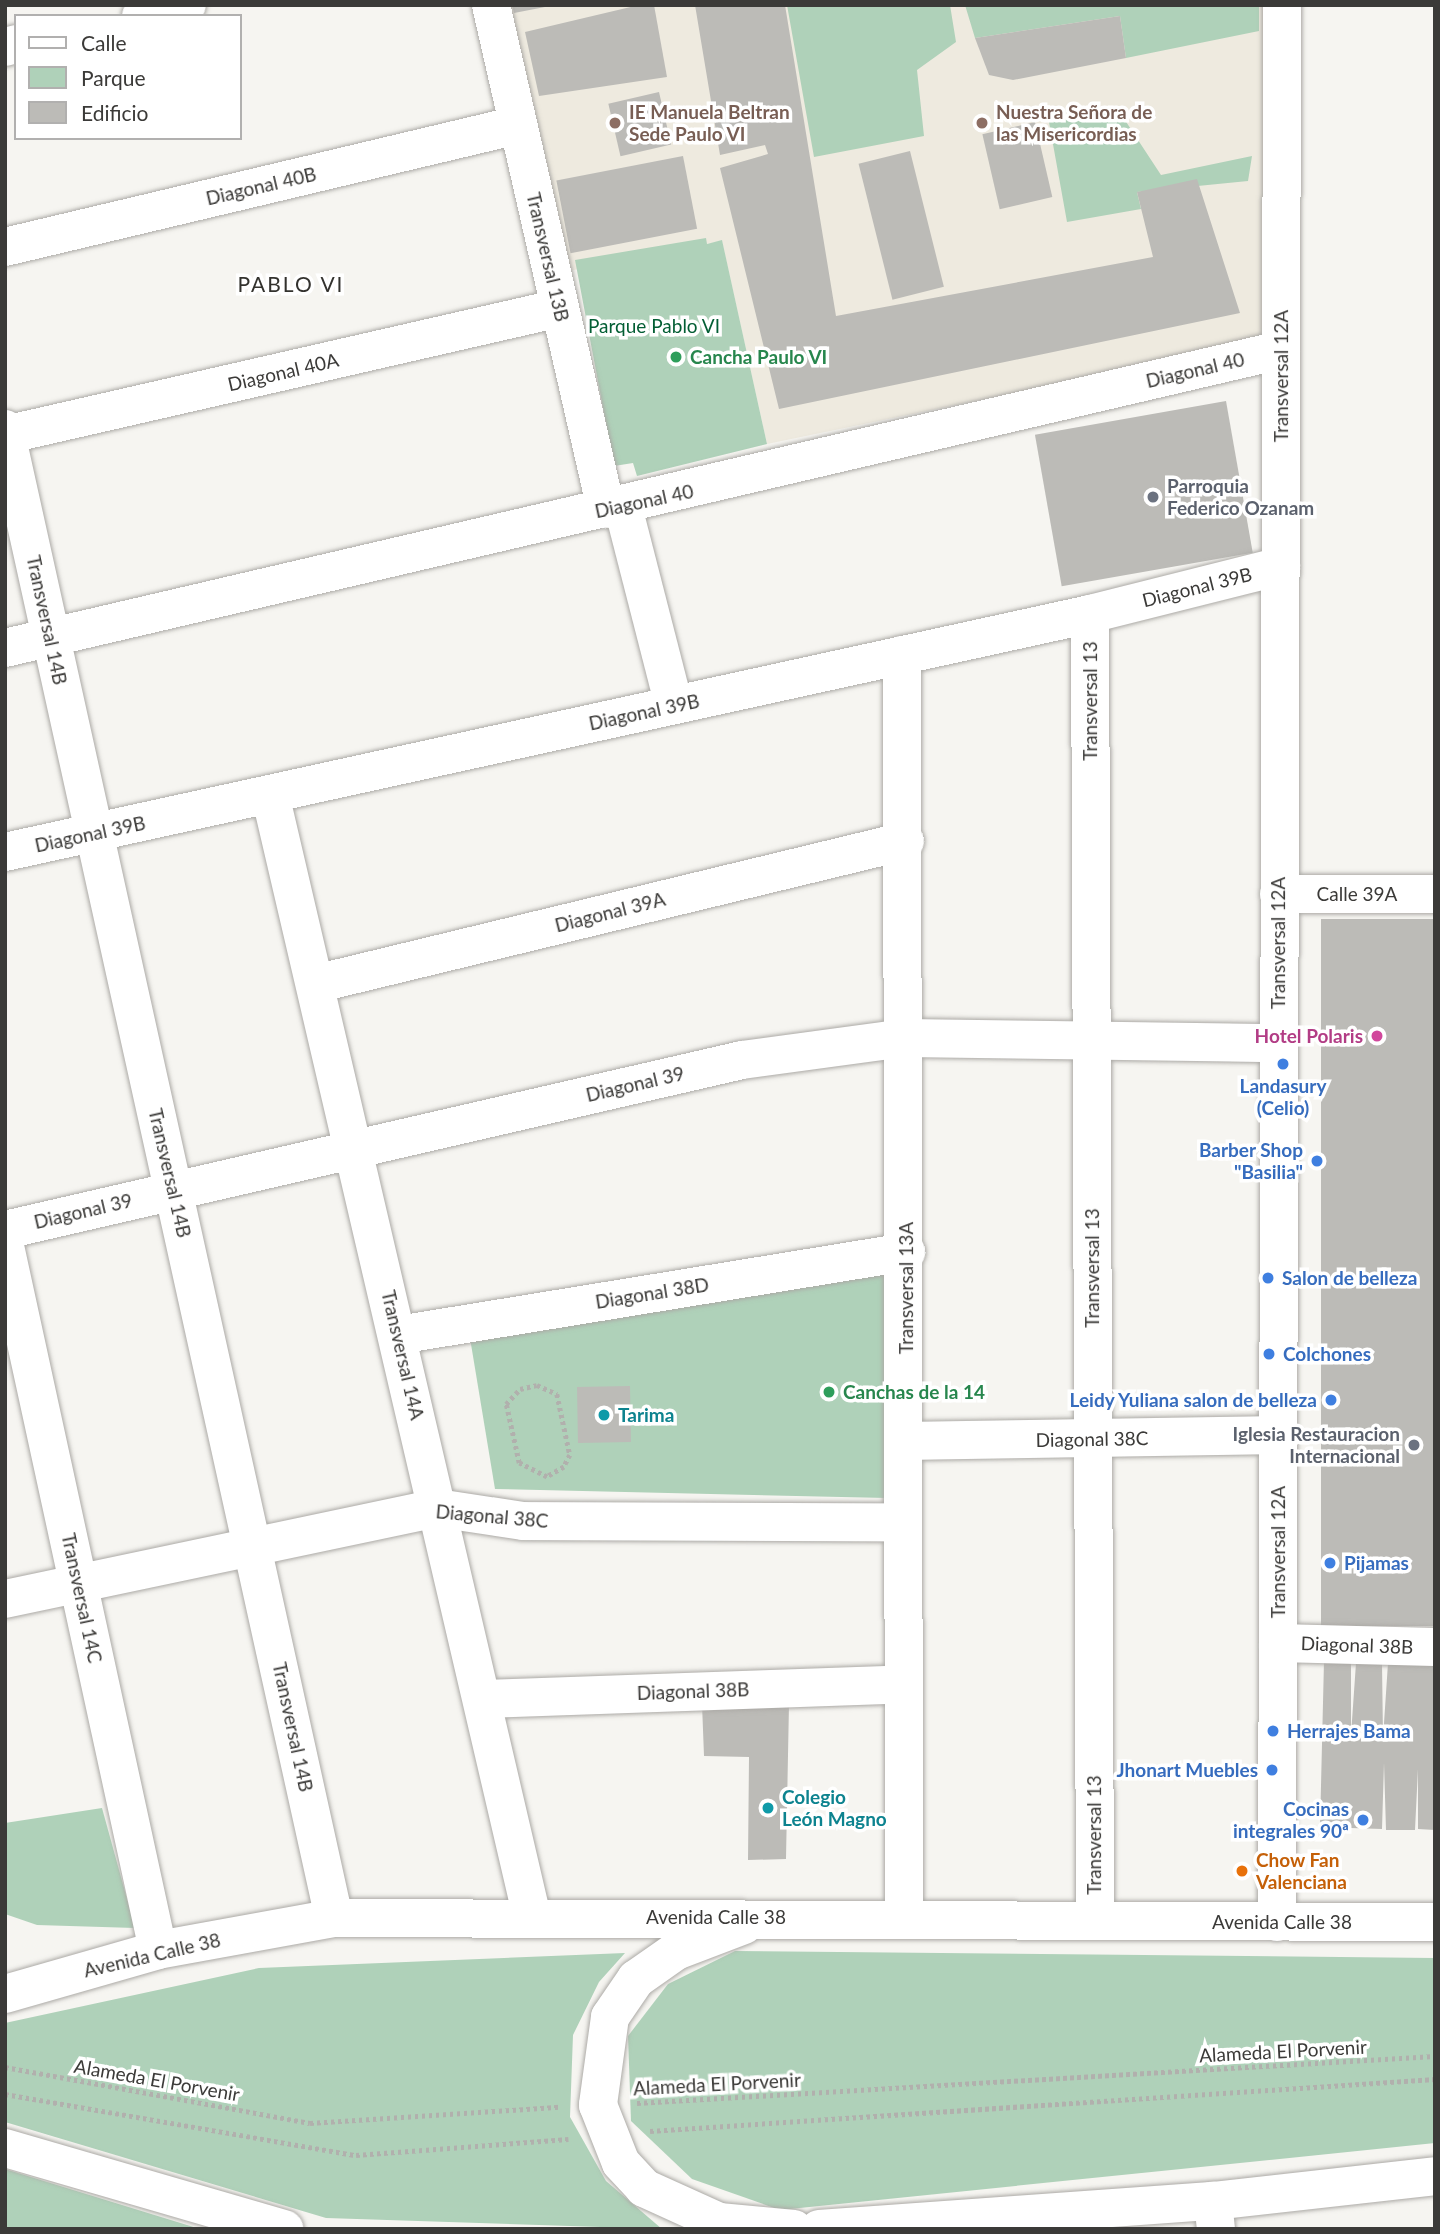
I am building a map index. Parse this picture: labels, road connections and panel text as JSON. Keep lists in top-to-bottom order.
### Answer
{
  "streets": {
    "street": [
      "Diagonal 40B",
      "Transversal 13B",
      "Diagonal 40",
      "Diagonal 40A",
      "Transversal 12A",
      "Diagonal 39B",
      "Transversal 14B",
      "Transversal 13",
      "Calle 39A",
      "Diagonal 39A",
      "Diagonal 39",
      "Transversal 13A",
      "Diagonal 38D",
      "Transversal 14A",
      "Diagonal 38C",
      "Transversal 14C",
      "Diagonal 38B",
      "Avenida Calle 38"
    ],
    "path": ["Alameda El Porvenir"]
  },
  "crossings": [
    ["Diagonal 40B", "Transversal 13B"],
    ["Transversal 13B", "Diagonal 40"],
    ["Transversal 13B", "Diagonal 40A"],
    ["Transversal 13B", "Diagonal 39B"],
    ["Diagonal 40", "Transversal 12A"],
    ["Diagonal 40", "Transversal 14B"],
    ["Diagonal 40A", "Transversal 14B"],
    ["Transversal 12A", "Diagonal 39B"],
    ["Transversal 12A", "Calle 39A"],
    ["Transversal 12A", "Diagonal 39"],
    ["Transversal 12A", "Diagonal 38C"],
    ["Transversal 12A", "Diagonal 38B"],
    ["Transversal 12A", "Avenida Calle 38"],
    ["Diagonal 39B", "Transversal 14B"],
    ["Diagonal 39B", "Transversal 13"],
    ["Diagonal 39B", "Transversal 13A"],
    ["Diagonal 39B", "Transversal 14A"],
    ["Transversal 14B", "Diagonal 39"],
    ["Transversal 14B", "Diagonal 38C"],
    ["Transversal 14B", "Avenida Calle 38"],
    ["Transversal 13", "Diagonal 39"],
    ["Transversal 13", "Diagonal 38C"],
    ["Transversal 13", "Avenida Calle 38"],
    ["Diagonal 39A", "Transversal 13A"],
    ["Diagonal 39A", "Transversal 14A"],
    ["Diagonal 39", "Transversal 13A"],
    ["Diagonal 39", "Transversal 14A"],
    ["Transversal 13A", "Diagonal 38D"],
    ["Transversal 13A", "Diagonal 38C"],
    ["Transversal 13A", "Diagonal 38B"],
    ["Transversal 13A", "Avenida Calle 38"],
    ["Diagonal 38D", "Transversal 14A"],
    ["Transversal 14A", "Diagonal 38C"],
    ["Transversal 14A", "Diagonal 38B"],
    ["Transversal 14A", "Avenida Calle 38"],
    ["Diagonal 38C", "Transversal 14C"],
    ["Transversal 14C", "Avenida Calle 38"]
  ],
  "districts": ["PABLO VI"],
  "parks": ["Parque Pablo VI"],
  "places": [
    "IE Manuela Beltran Sede Paulo VI",
    "Nuestra Señora de las Misericordias",
    "Cancha Paulo VI",
    "Parroquia Federico Ozanam",
    "Hotel Polaris",
    "Landasury (Celio)",
    "Barber Shop \"Basilia\"",
    "Salon de belleza",
    "Colchones",
    "Canchas de la 14",
    "Leidy Yuliana salon de belleza",
    "Tarima",
    "Iglesia Restauracion Internacional",
    "Pijamas",
    "Herrajes Bama",
    "Jhonart Muebles",
    "Colegio León Magno",
    "Cocinas integrales 90ª",
    "Chow Fan Valenciana"
  ],
  "legend": ["Calle", "Parque", "Edificio"]
}
